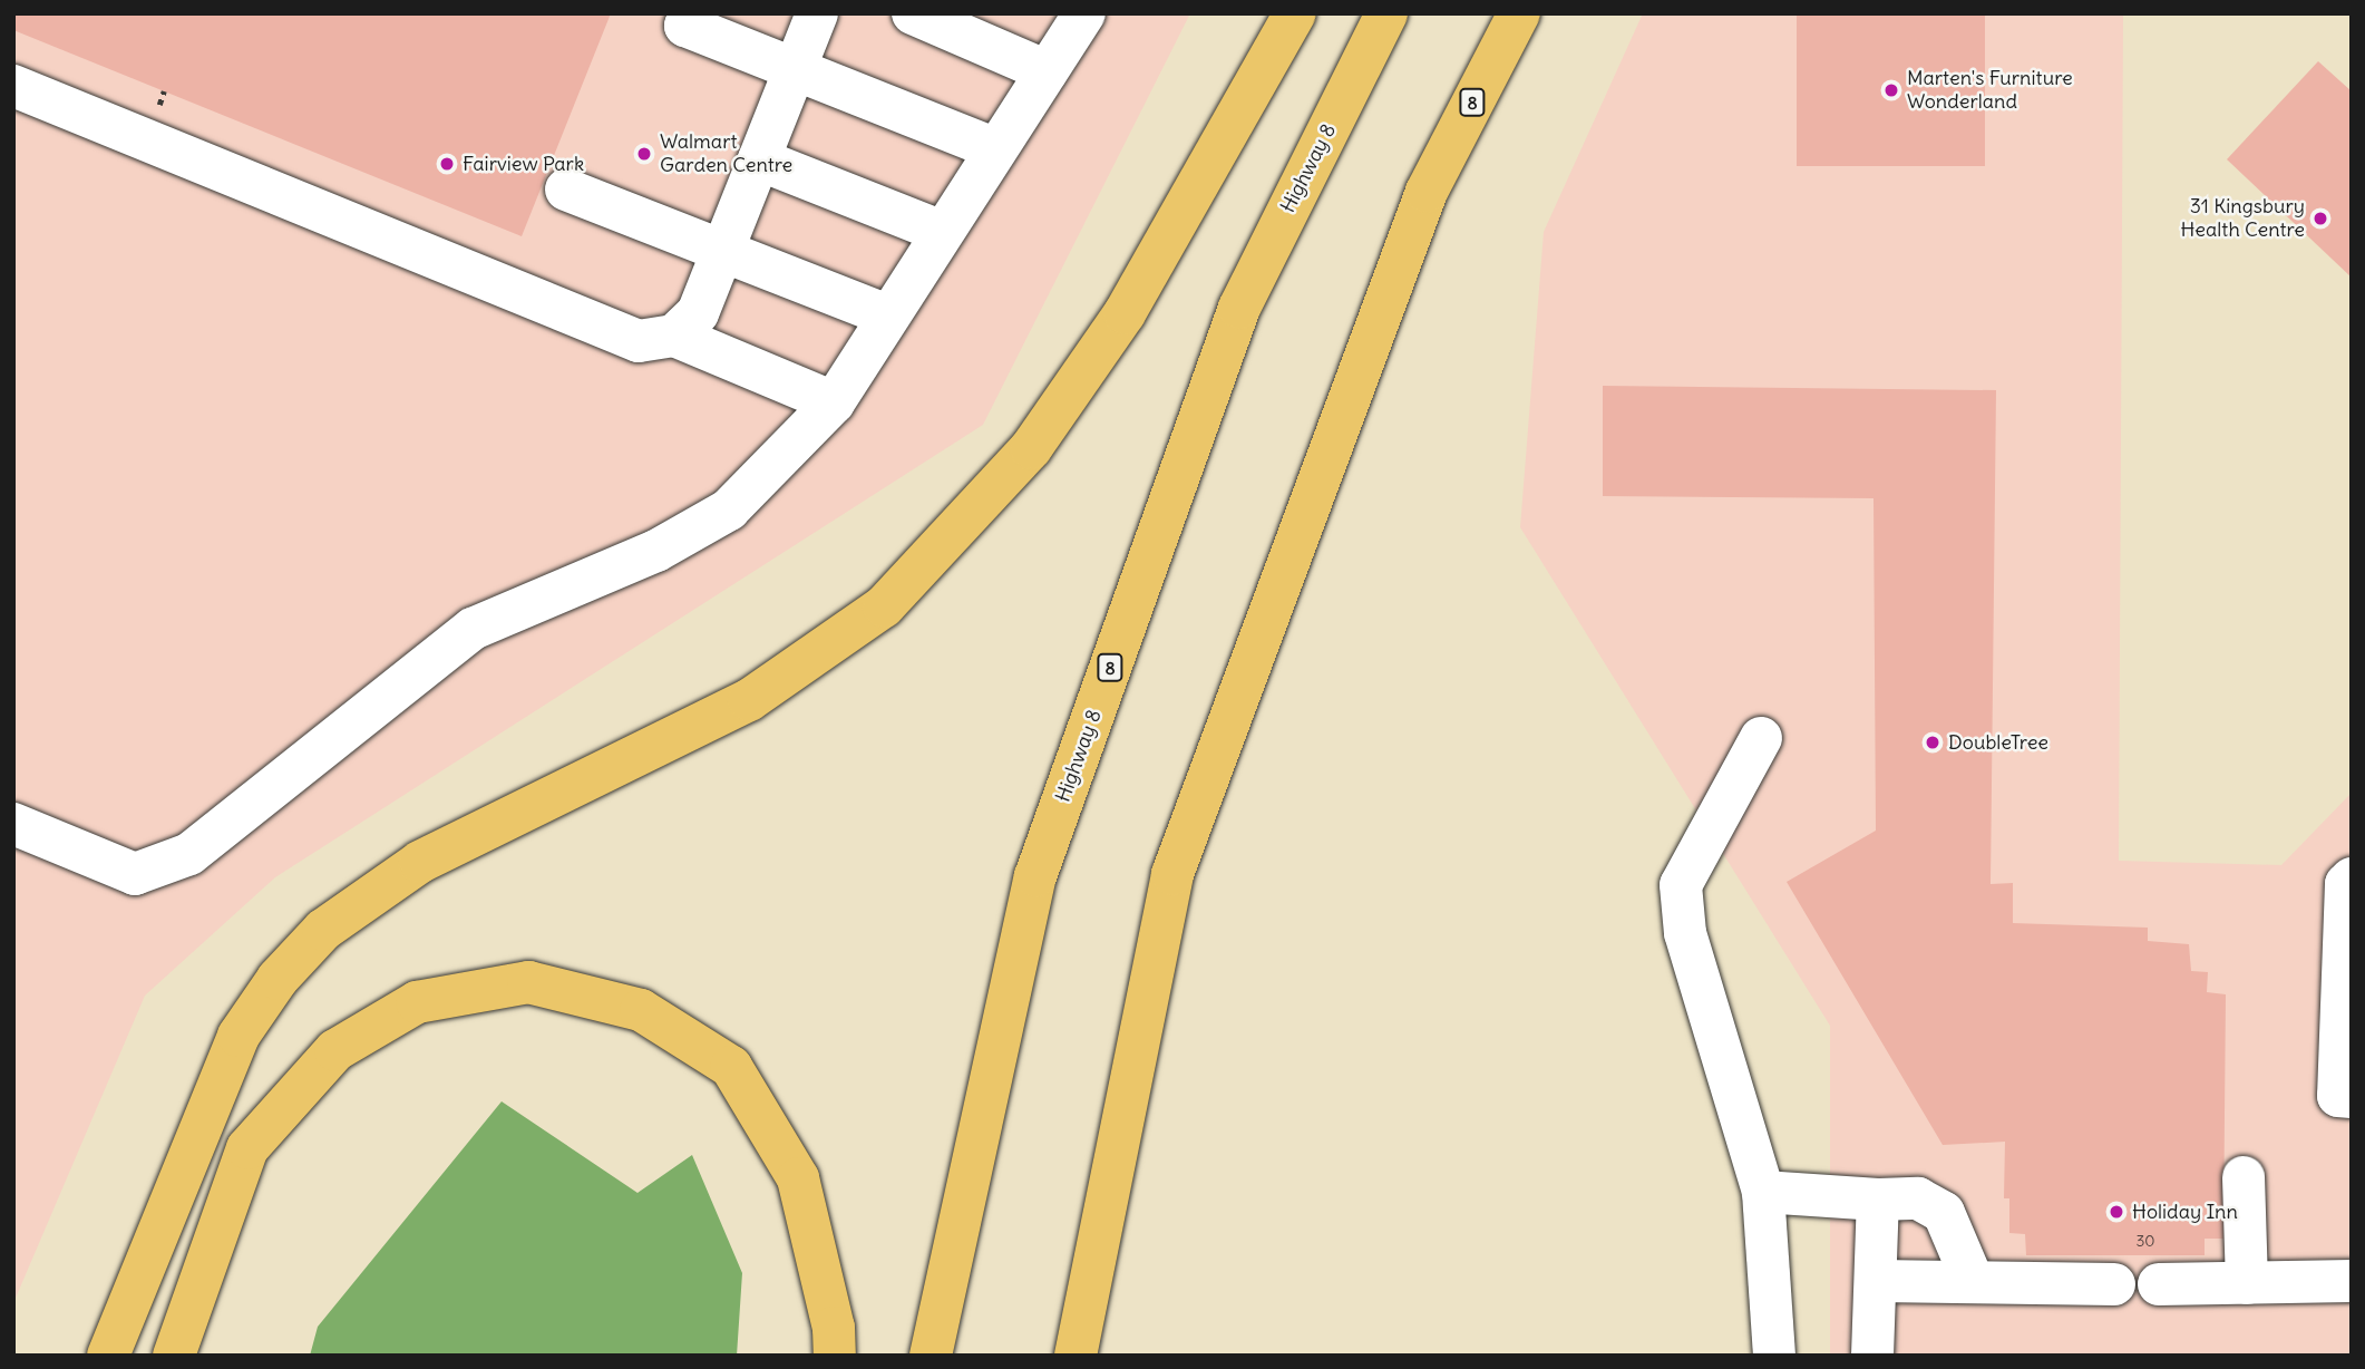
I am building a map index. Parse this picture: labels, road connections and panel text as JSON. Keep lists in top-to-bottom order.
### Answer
{
  "streets": {
    "highway": ["8", "Highway 8"]
  },
  "places": [
    "Marten's Furniture Wonderland",
    "Walmart Garden Centre",
    "Fairview Park",
    "31 Kingsbury Health Centre",
    "DoubleTree",
    "Holiday Inn"
  ],
  "house_numbers": ["30"]
}
